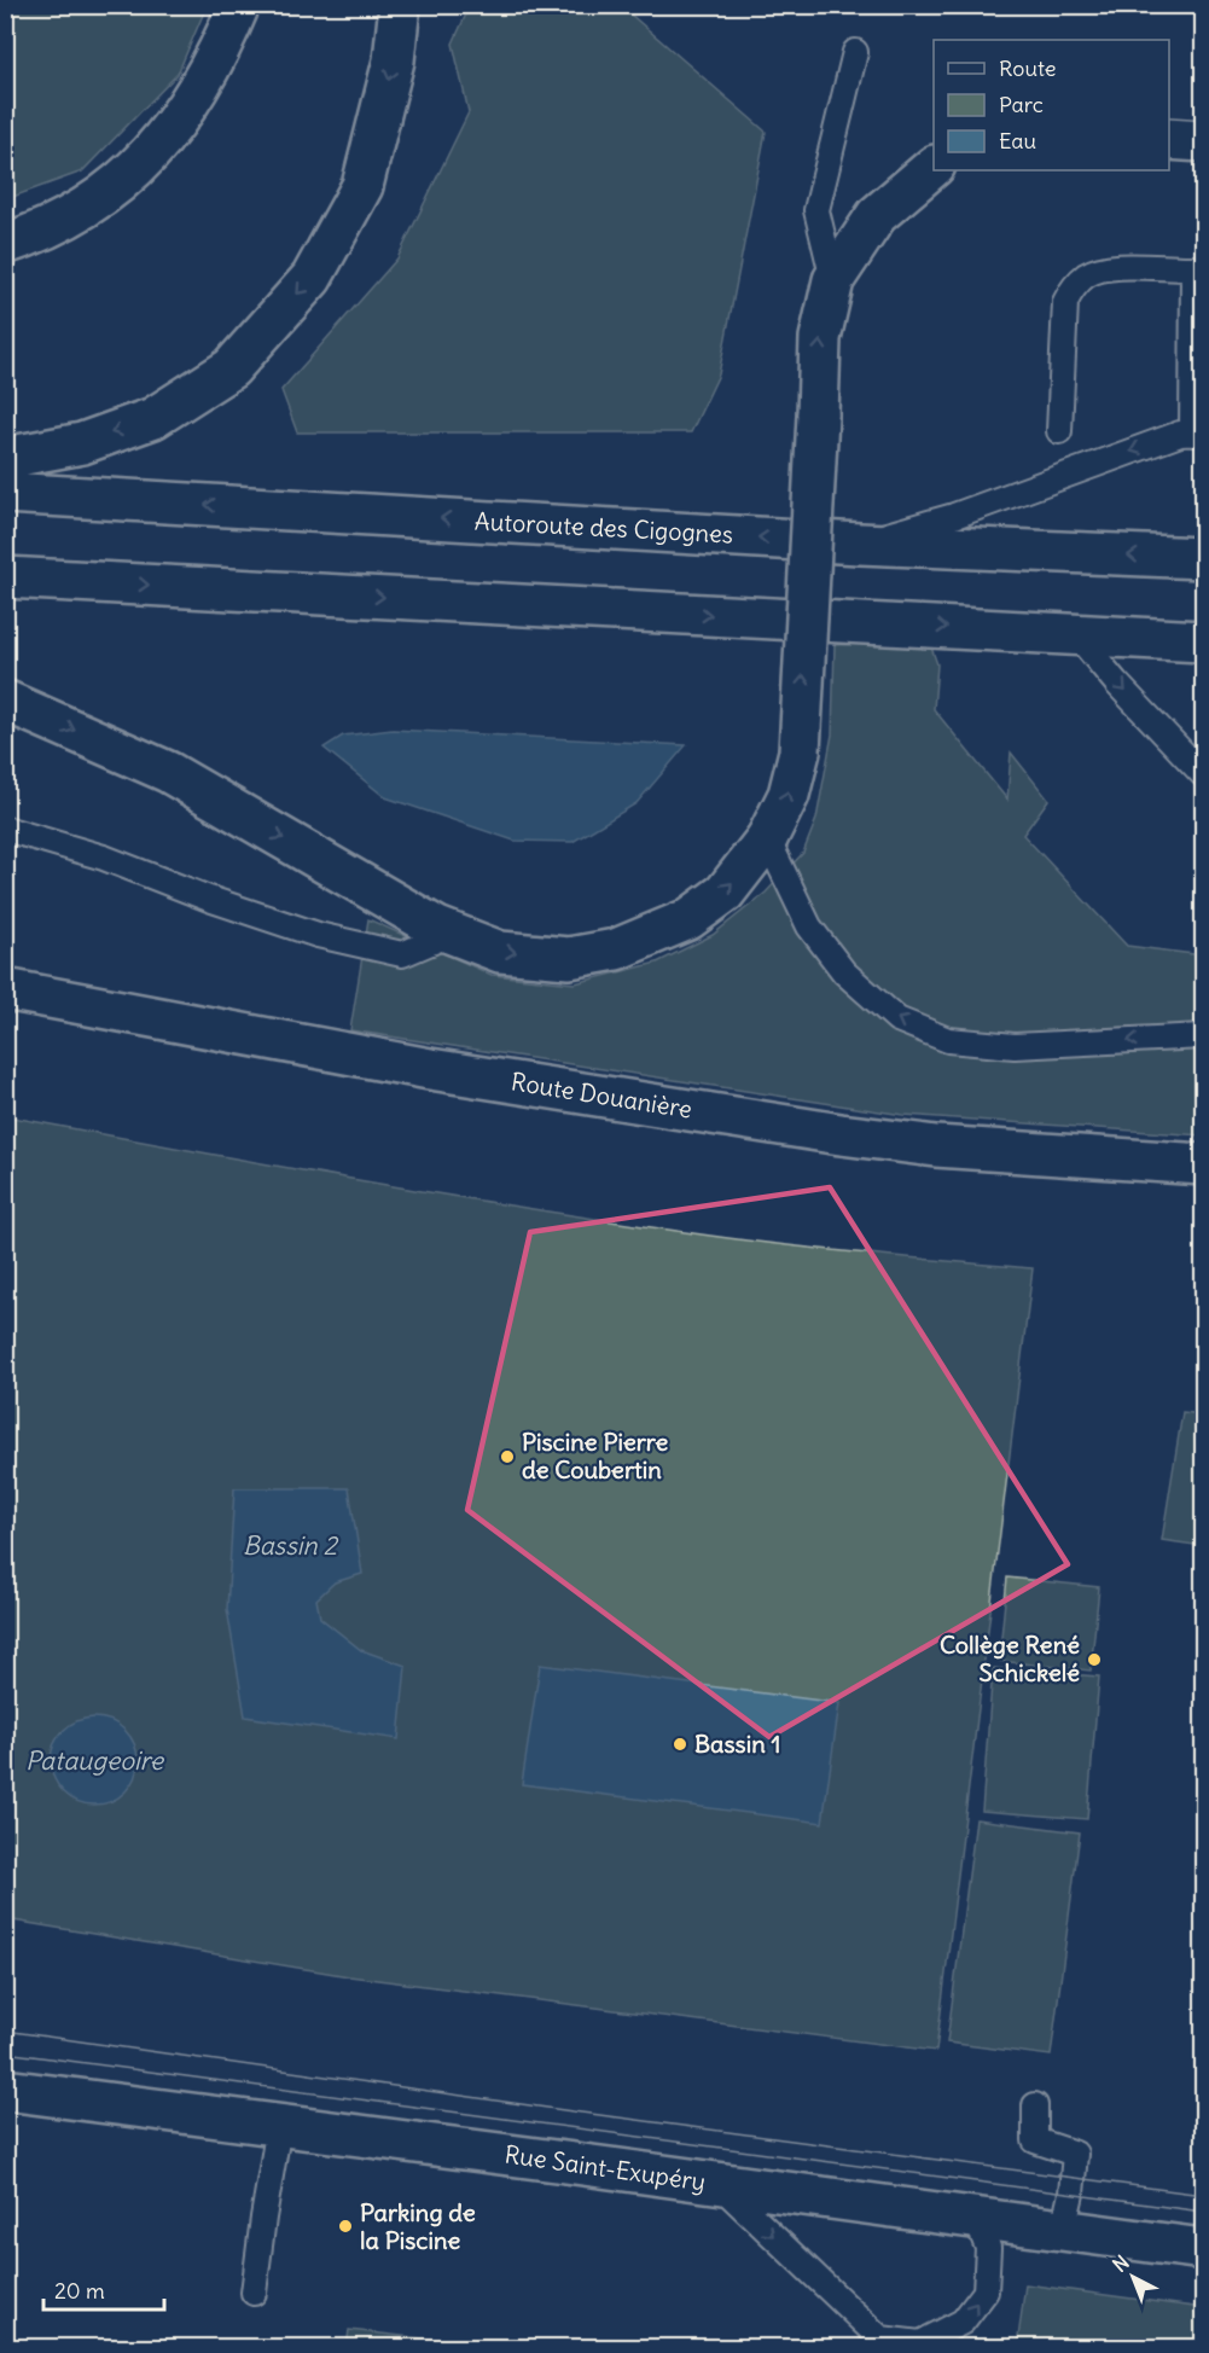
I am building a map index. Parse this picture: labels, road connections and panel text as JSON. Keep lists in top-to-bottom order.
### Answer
{
  "streets": {
    "main road": ["Autoroute des Cigognes", "Route Douanière", "Rue Saint-Exupéry"]
  },
  "water": ["Bassin 2", "Pataugeoire"],
  "places": [
    "Piscine Pierre de Coubertin",
    "Collège René Schickelé",
    "Bassin 1",
    "Parking de la Piscine"
  ],
  "legend": ["Route", "Parc", "Eau"],
  "scale_bar": "20 m",
  "north": "top left"
}
